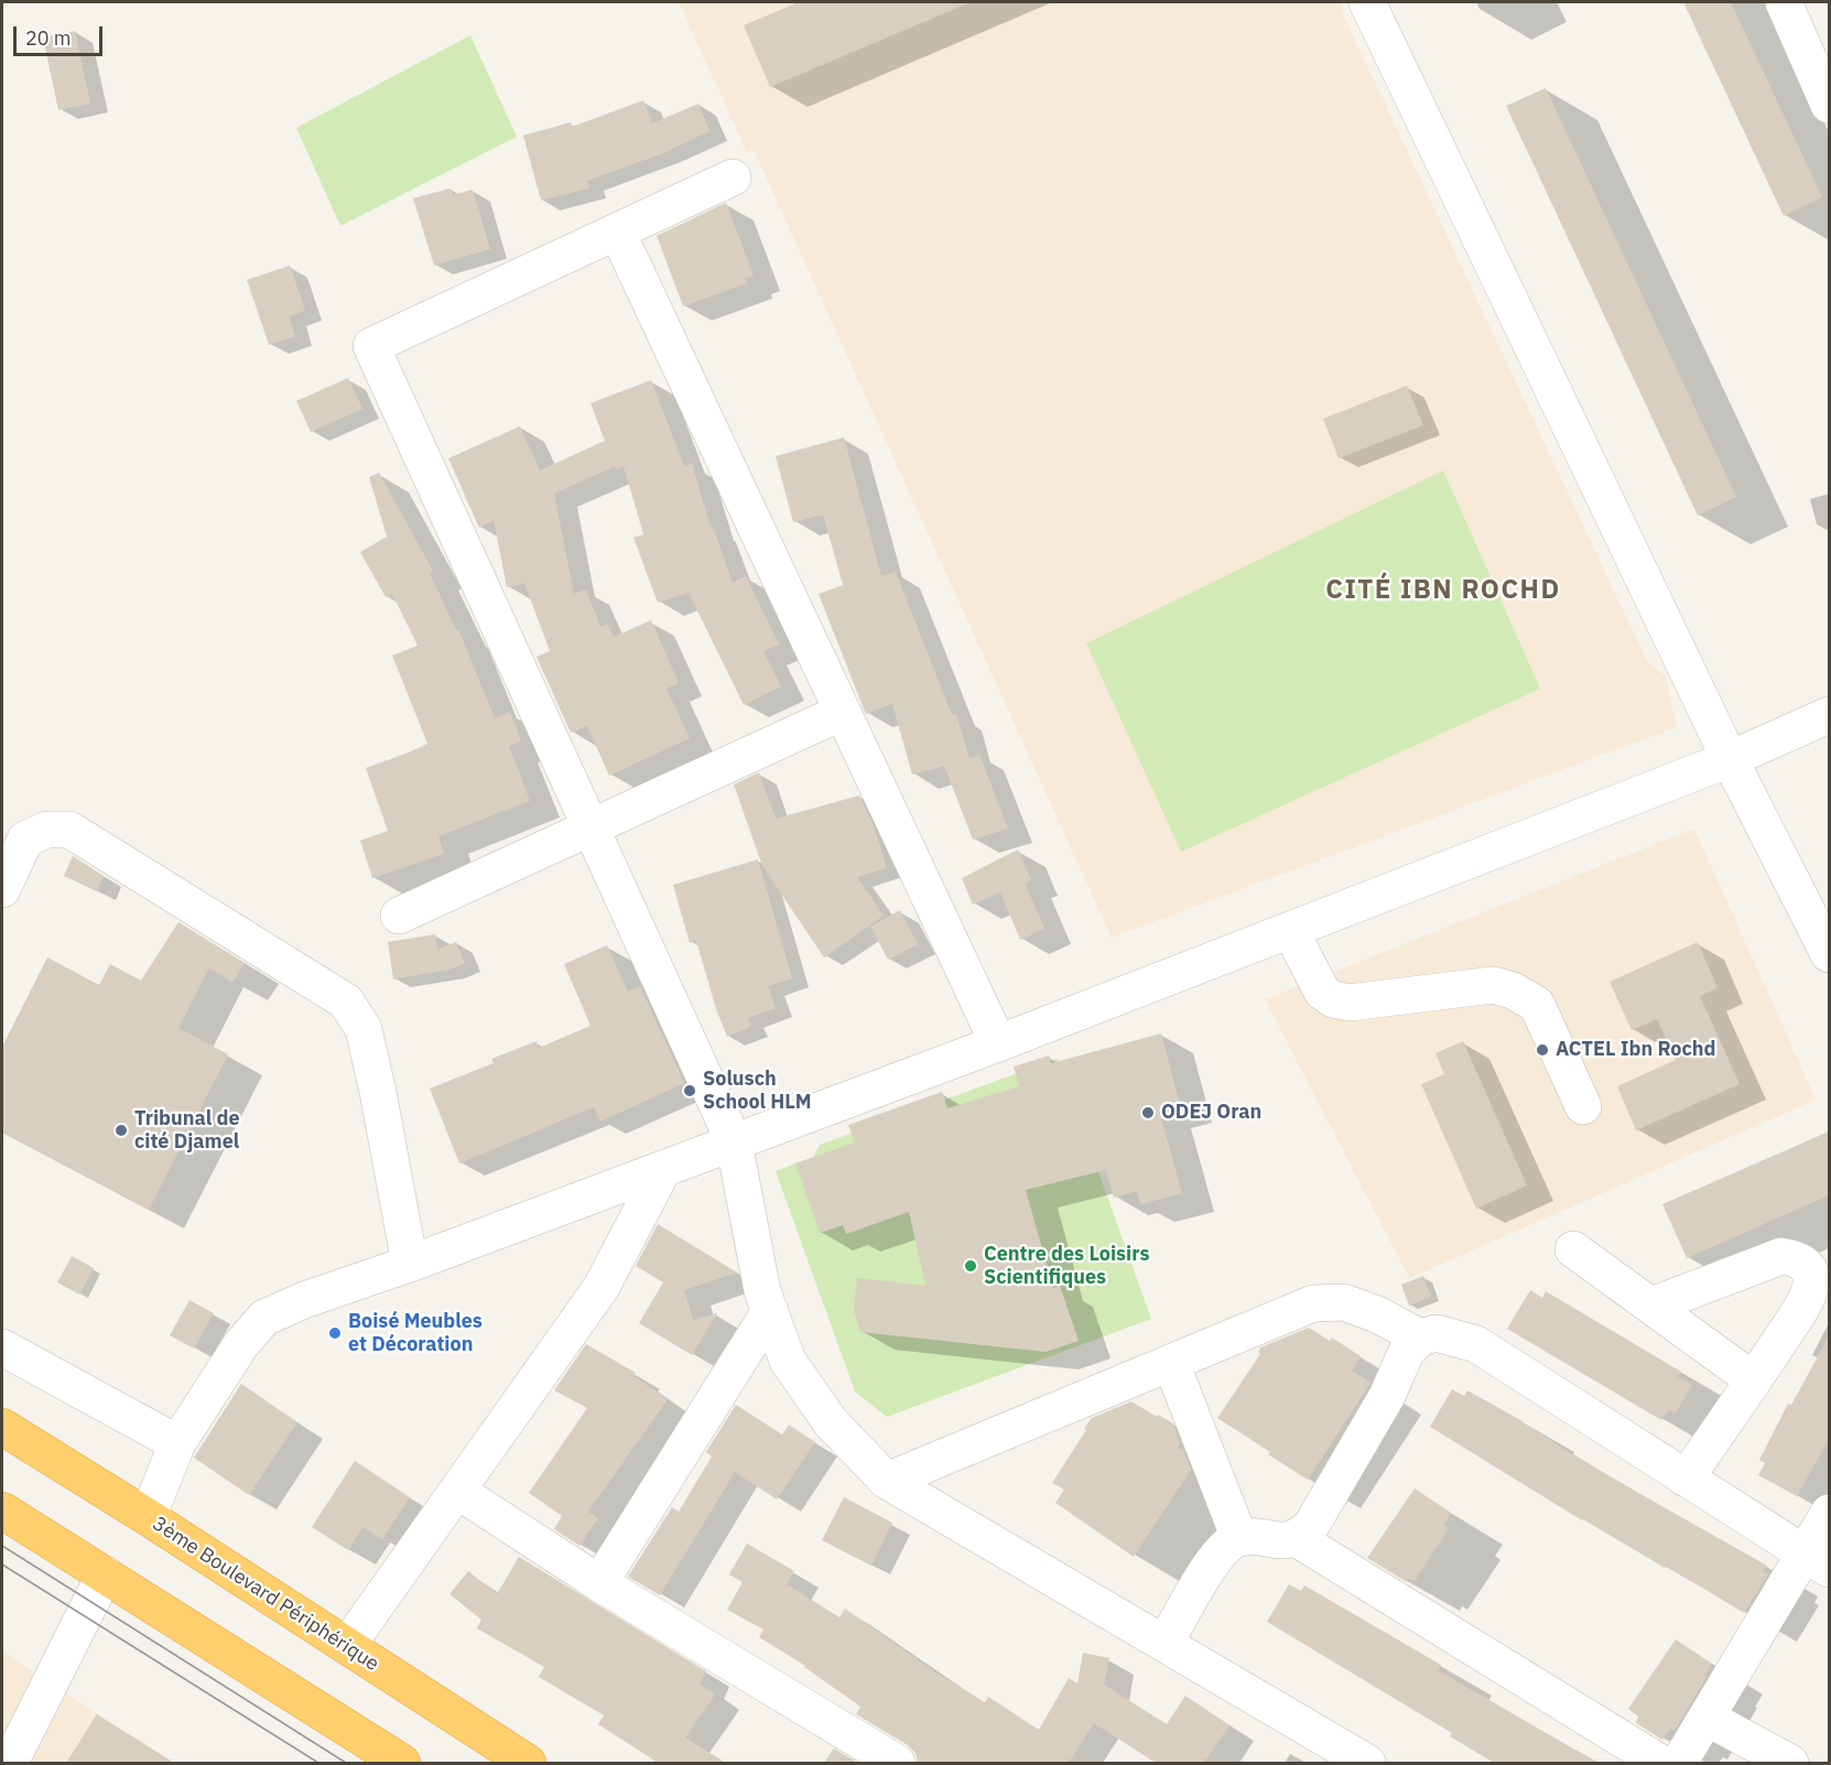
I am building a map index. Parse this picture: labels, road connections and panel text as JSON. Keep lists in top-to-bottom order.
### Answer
{
  "streets": {
    "highway": ["3ème Boulevard Périphérique"]
  },
  "districts": ["CITÉ IBN ROCHD"],
  "places": [
    "ACTEL Ibn Rochd",
    "Solusch School HLM",
    "ODEJ Oran",
    "Tribunal de cité Djamel",
    "Centre des Loisirs Scientifiques",
    "Boisé Meubles et Décoration"
  ],
  "scale_bar": "20 m"
}
